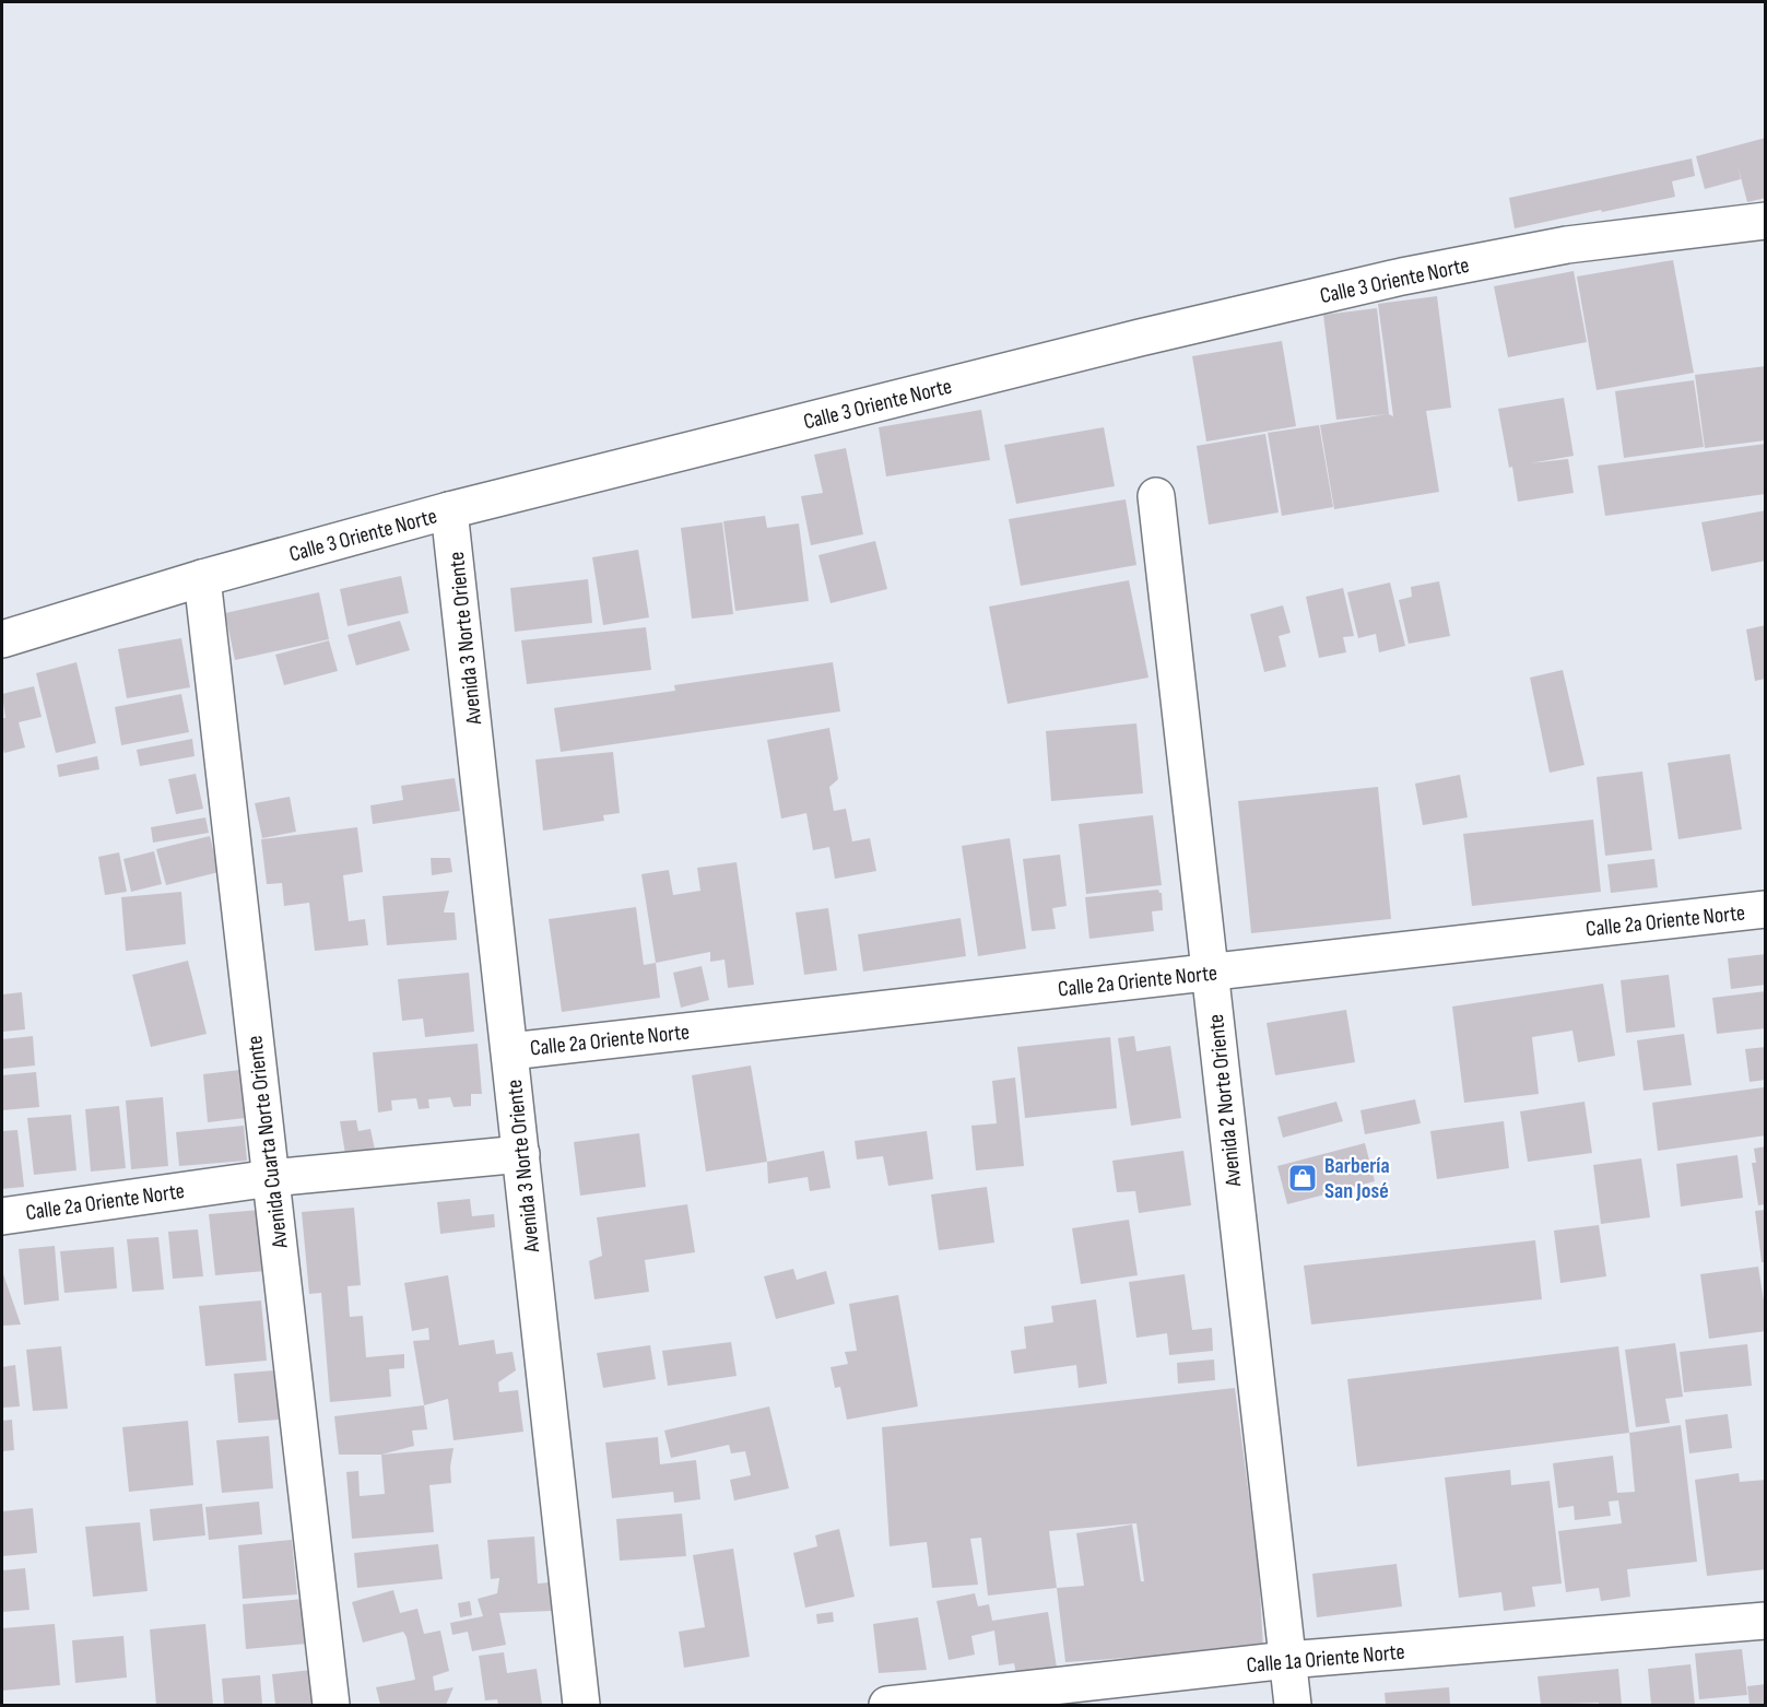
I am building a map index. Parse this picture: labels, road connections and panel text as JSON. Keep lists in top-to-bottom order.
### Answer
{
  "streets": {
    "street": [
      "Calle 3 Oriente Norte",
      "Avenida 3 Norte Oriente",
      "Calle 2a Oriente Norte",
      "Avenida 2 Norte Oriente",
      "Avenida Cuarta Norte Oriente",
      "Calle 1a Oriente Norte"
    ]
  },
  "crossings": [
    ["Calle 3 Oriente Norte", "Avenida 3 Norte Oriente"],
    ["Calle 3 Oriente Norte", "Avenida Cuarta Norte Oriente"],
    ["Avenida 3 Norte Oriente", "Calle 2a Oriente Norte"],
    ["Calle 2a Oriente Norte", "Avenida 2 Norte Oriente"],
    ["Calle 2a Oriente Norte", "Avenida Cuarta Norte Oriente"],
    ["Avenida 2 Norte Oriente", "Calle 1a Oriente Norte"]
  ],
  "places": {
    "shop": ["Barbería San José"]
  }
}
